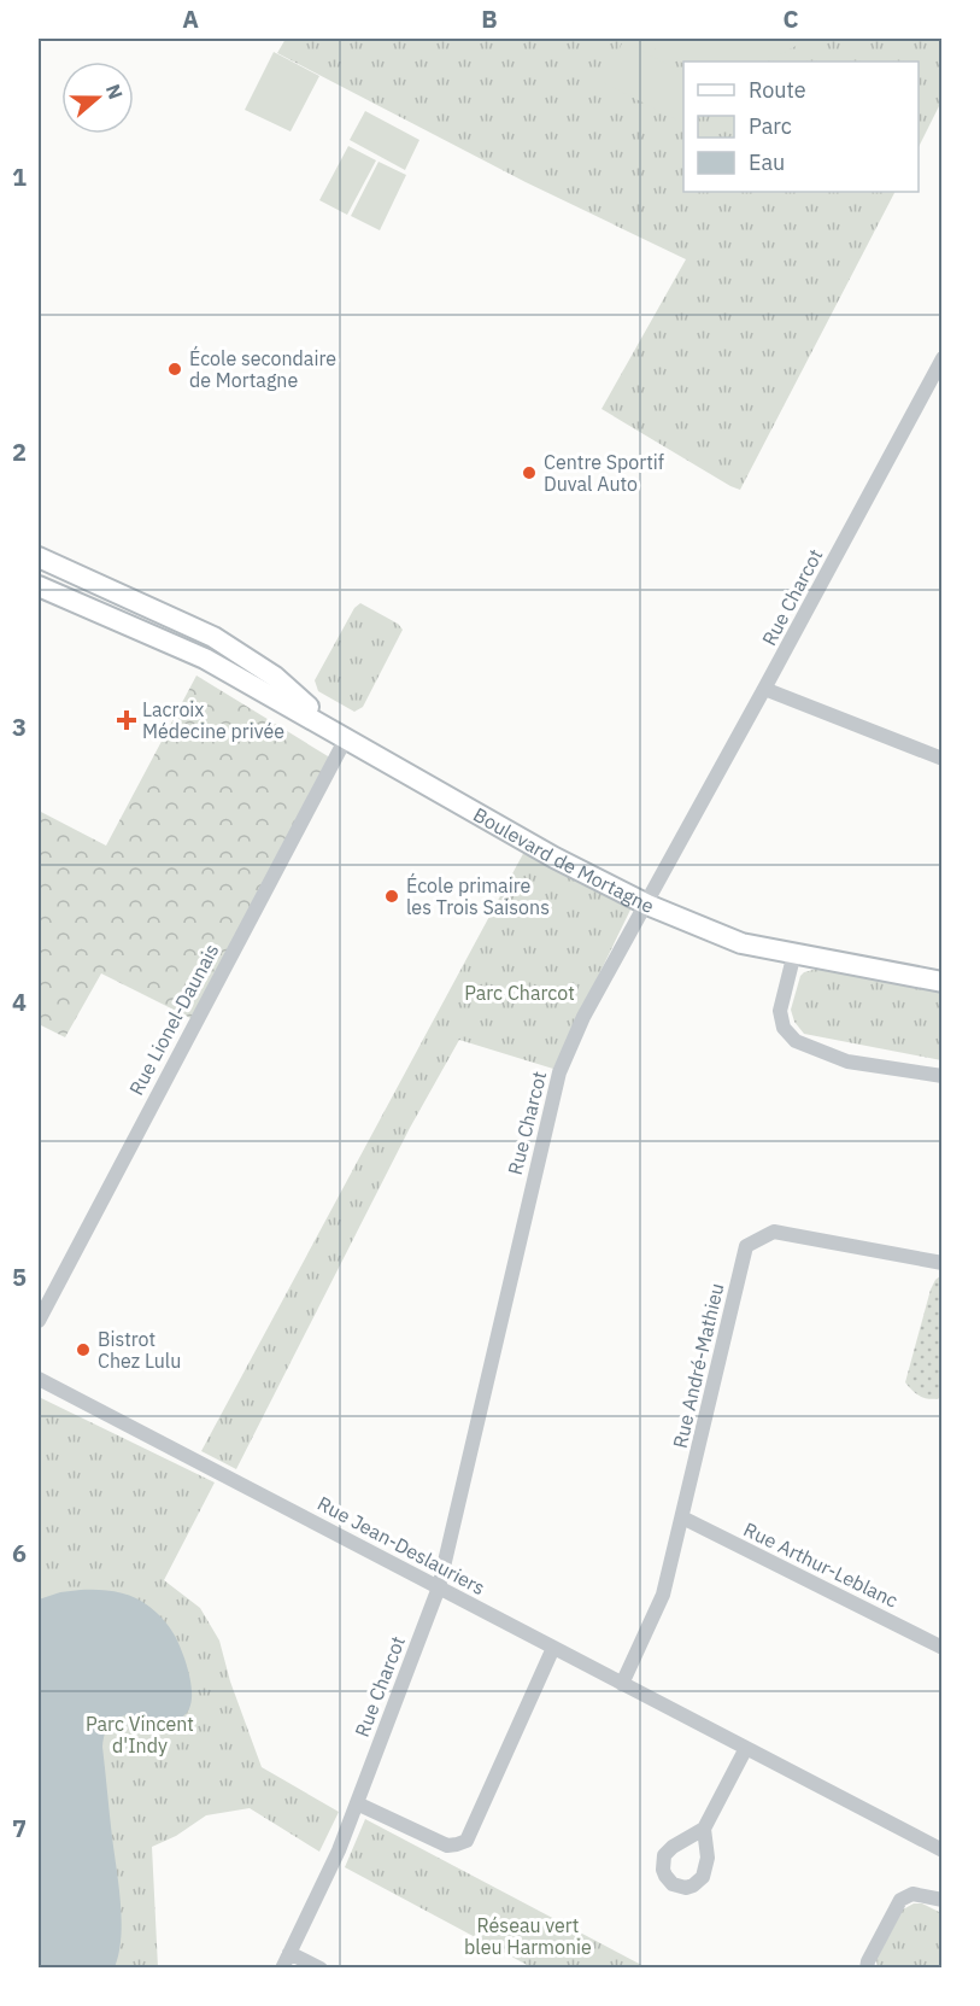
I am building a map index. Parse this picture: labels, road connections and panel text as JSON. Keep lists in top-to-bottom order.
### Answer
{
  "streets": {
    "street": [
      "Rue Charcot",
      "Boulevard de Mortagne",
      "Rue Lionel-Daunais",
      "Rue André-Mathieu",
      "Rue Jean-Deslauriers",
      "Rue Arthur-Leblanc"
    ]
  },
  "crossings": [
    ["Rue Charcot", "Boulevard de Mortagne"],
    ["Rue Charcot", "Rue Jean-Deslauriers"],
    ["Boulevard de Mortagne", "Rue Lionel-Daunais"],
    ["Rue André-Mathieu", "Rue Jean-Deslauriers"],
    ["Rue André-Mathieu", "Rue Arthur-Leblanc"]
  ],
  "parks": ["Parc Charcot", "Parc Vincent d'Indy", "Réseau vert bleu Harmonie"],
  "places": {
    "other": [
      "École secondaire de Mortagne",
      "Centre Sportif Duval Auto",
      "École primaire les Trois Saisons",
      "Bistrot Chez Lulu"
    ],
    "health": ["Lacroix Médecine privée"]
  },
  "legend": ["Route", "Parc", "Eau"],
  "north": "right",
  "grid": {
    "columns": ["A", "B", "C"],
    "rows": [
      "1",
      "2",
      "3",
      "4",
      "5",
      "6",
      "7"
    ]
  }
}
